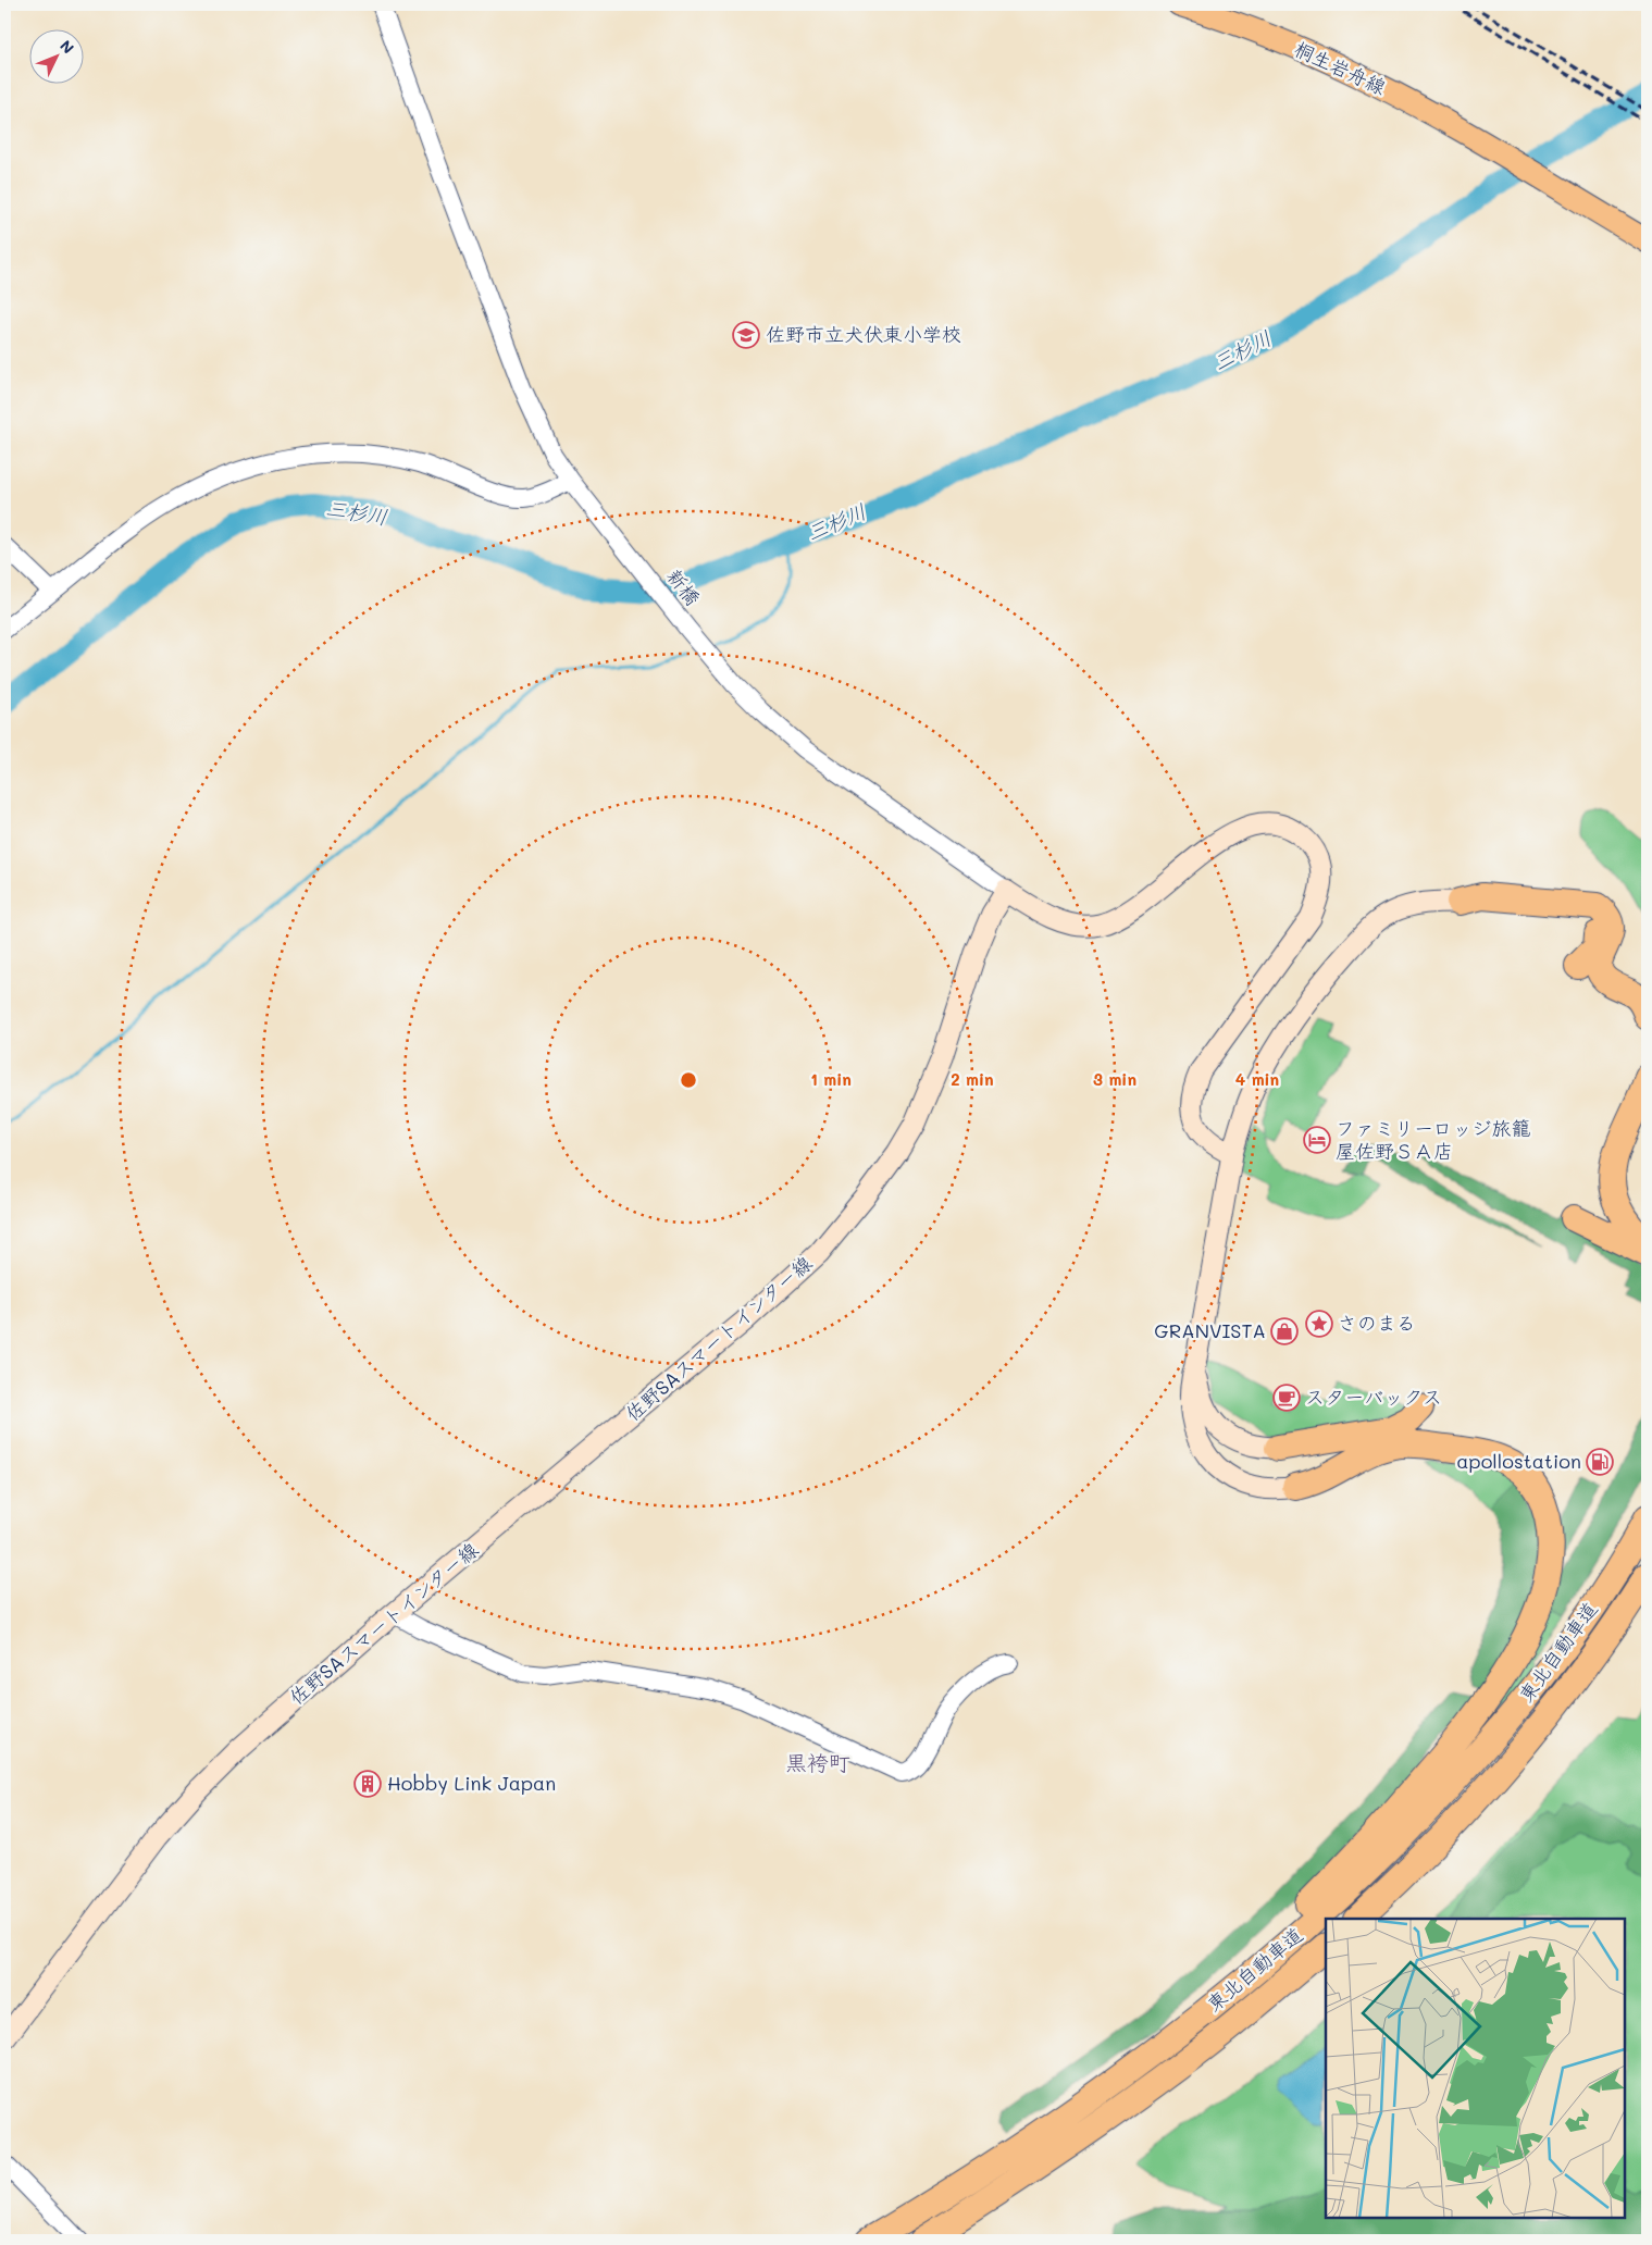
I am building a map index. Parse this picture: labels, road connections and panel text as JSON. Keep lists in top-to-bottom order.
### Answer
{
  "streets": {
    "highway": ["東北自動車道"],
    "main road": ["桐生岩舟線", "佐野SAスマートインター線"],
    "street": ["新橋"]
  },
  "crossings": [
    ["新橋", "佐野SAスマートインター線"]
  ],
  "districts": ["黒袴町"],
  "water": ["三杉川"],
  "places": {
    "school or university": ["佐野市立犬伏東小学校"],
    "hotel": ["ファミリーロッジ旅籠 屋佐野ＳＡ店"],
    "place": ["さのまる"],
    "shop": ["GRANVISTA"],
    "cafe": ["スターバックス"],
    "fuel station": ["apollostation"],
    "building": ["Hobby Link Japan"]
  },
  "north": "top right",
  "rings": [
    "1 min",
    "2 min",
    "3 min",
    "4 min"
  ]
}
